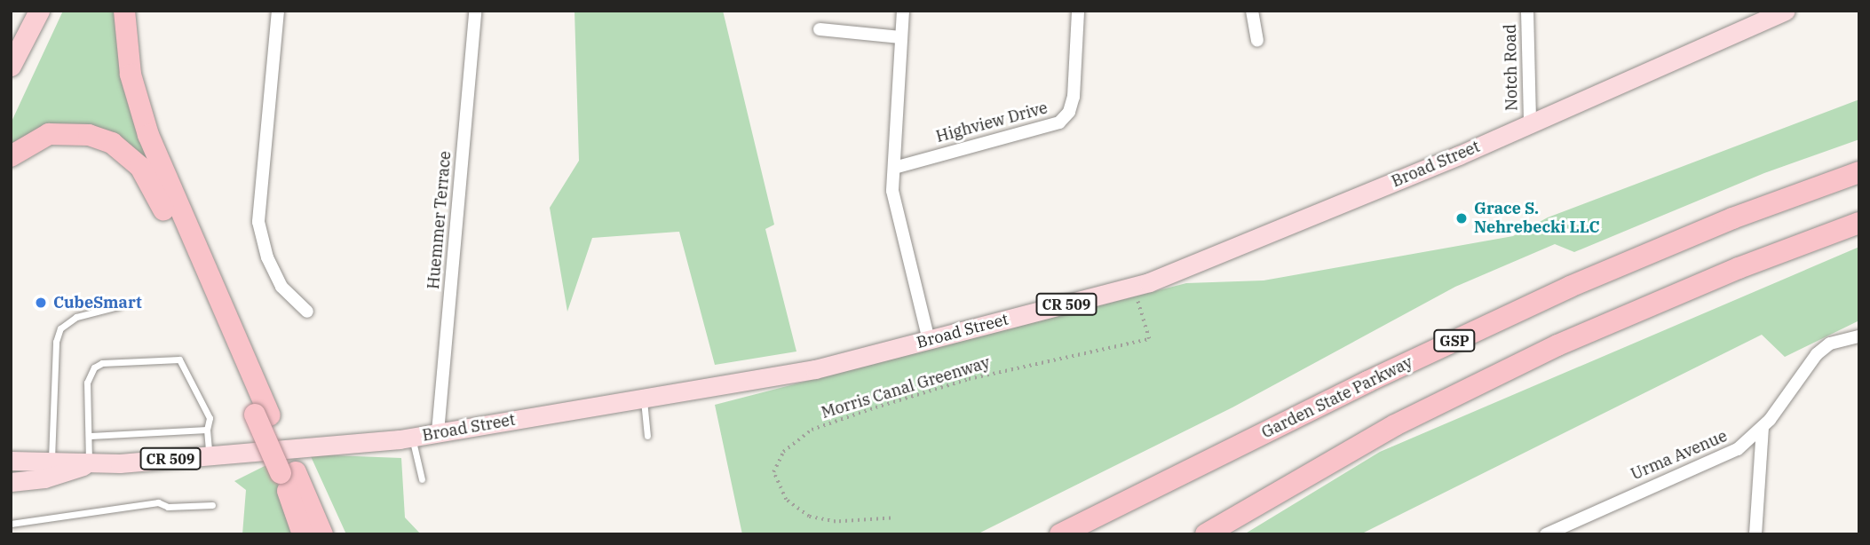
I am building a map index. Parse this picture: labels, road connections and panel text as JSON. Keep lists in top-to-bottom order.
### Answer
{
  "streets": {
    "highway": ["GSP", "Garden State Parkway"],
    "main road": ["Broad Street", "CR 509"],
    "street": [
      "Notch Road",
      "Highview Drive",
      "Huemmer Terrace",
      "Urma Avenue"
    ],
    "path": ["Morris Canal Greenway"]
  },
  "crossings": [
    ["Notch Road", "Broad Street"],
    ["Broad Street", "Huemmer Terrace"],
    ["Broad Street", "Morris Canal Greenway"]
  ],
  "places": ["Grace S. Nehrebecki LLC", "CubeSmart"]
}
